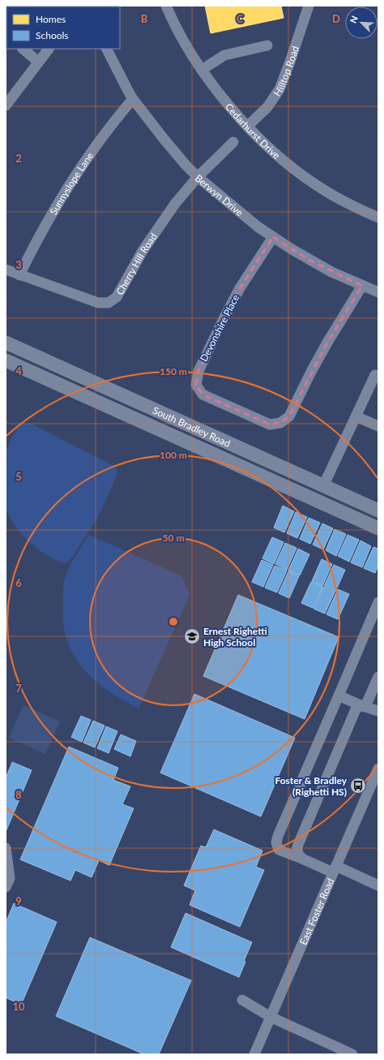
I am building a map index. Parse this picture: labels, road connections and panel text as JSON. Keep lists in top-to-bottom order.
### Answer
{
  "streets": {
    "main road": ["South Bradley Road"],
    "street": [
      "Hilltop Road",
      "Cedarhurst Drive",
      "Sunnyslope Lane",
      "Berwyn Drive",
      "Cherry Hill Road",
      "Devonshire Place",
      "East Foster Road"
    ]
  },
  "crossings": [
    ["Hilltop Road", "Cedarhurst Drive"],
    ["Sunnyslope Lane", "Berwyn Drive"],
    ["Sunnyslope Lane", "Cherry Hill Road"],
    ["Berwyn Drive", "Cherry Hill Road"],
    ["Berwyn Drive", "Devonshire Place"]
  ],
  "places": {
    "school or university": ["Ernest Righetti High School"],
    "bus stop": ["Foster & Bradley (Righetti HS)"]
  },
  "legend": ["Homes", "Schools"],
  "north": "top left",
  "grid": {
    "columns": ["B", "C", "D"],
    "rows": [
      "2",
      "3",
      "4",
      "5",
      "6",
      "7",
      "8",
      "9",
      "10"
    ]
  },
  "rings": ["150 m", "100 m", "50 m"]
}
